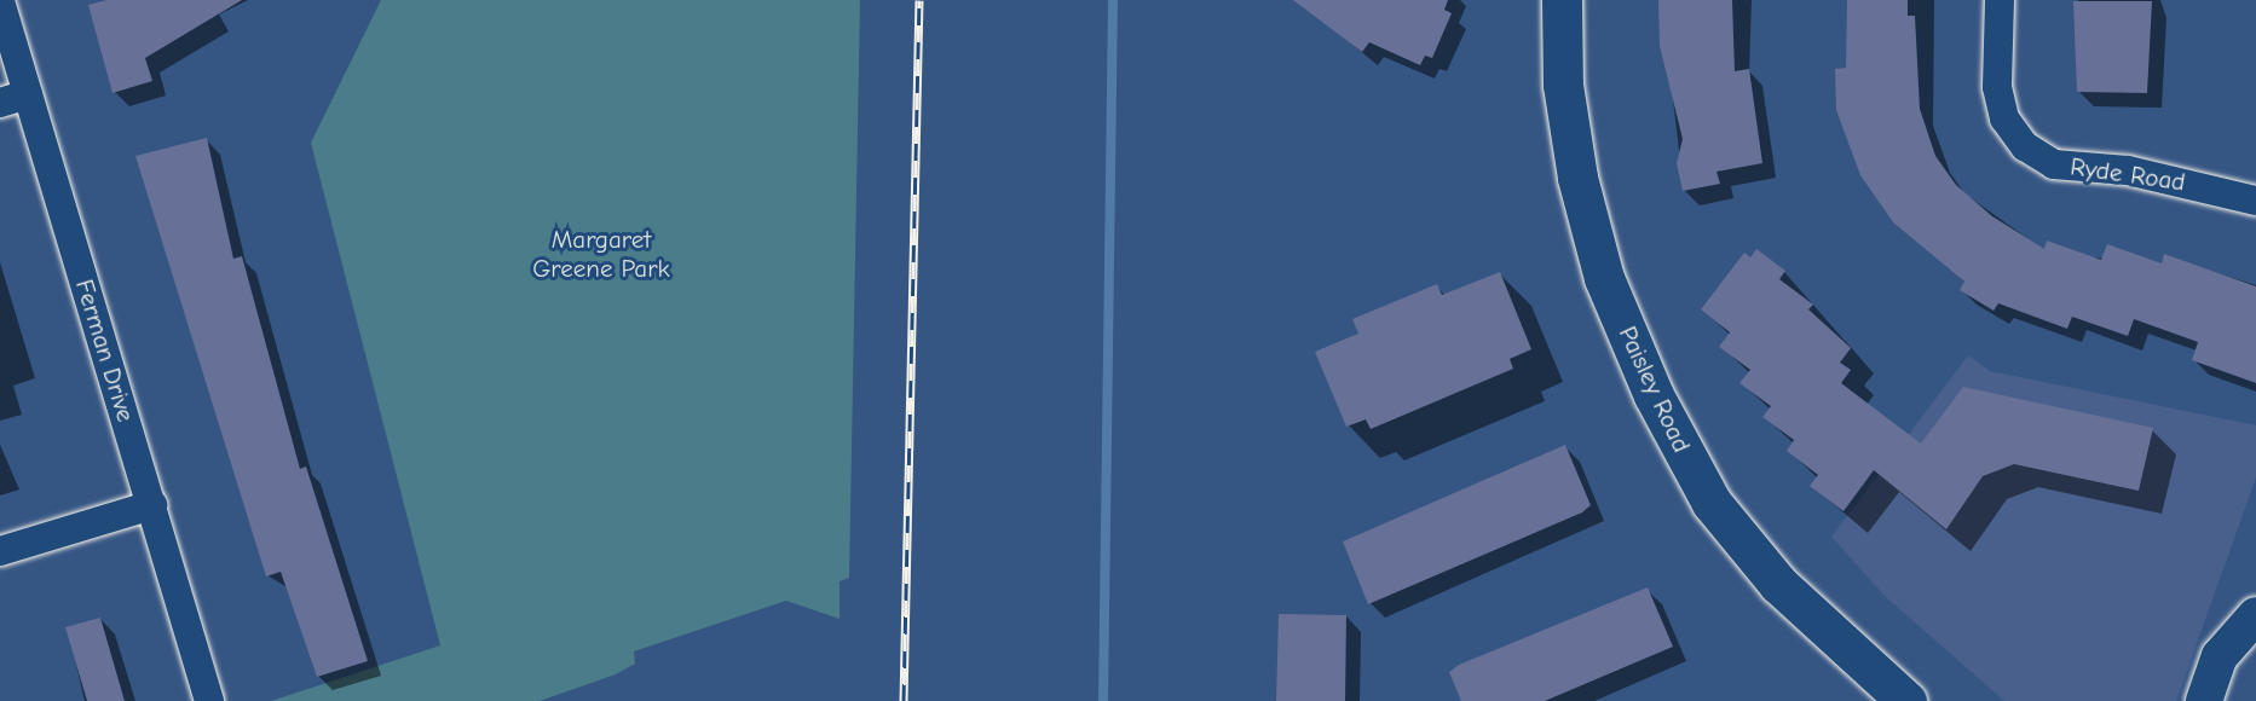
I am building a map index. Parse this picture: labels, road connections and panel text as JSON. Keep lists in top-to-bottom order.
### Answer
{
  "streets": {
    "main road": ["Paisley Road"],
    "street": ["Ryde Road", "Ferman Drive"]
  },
  "parks": ["Margaret Greene Park"]
}
